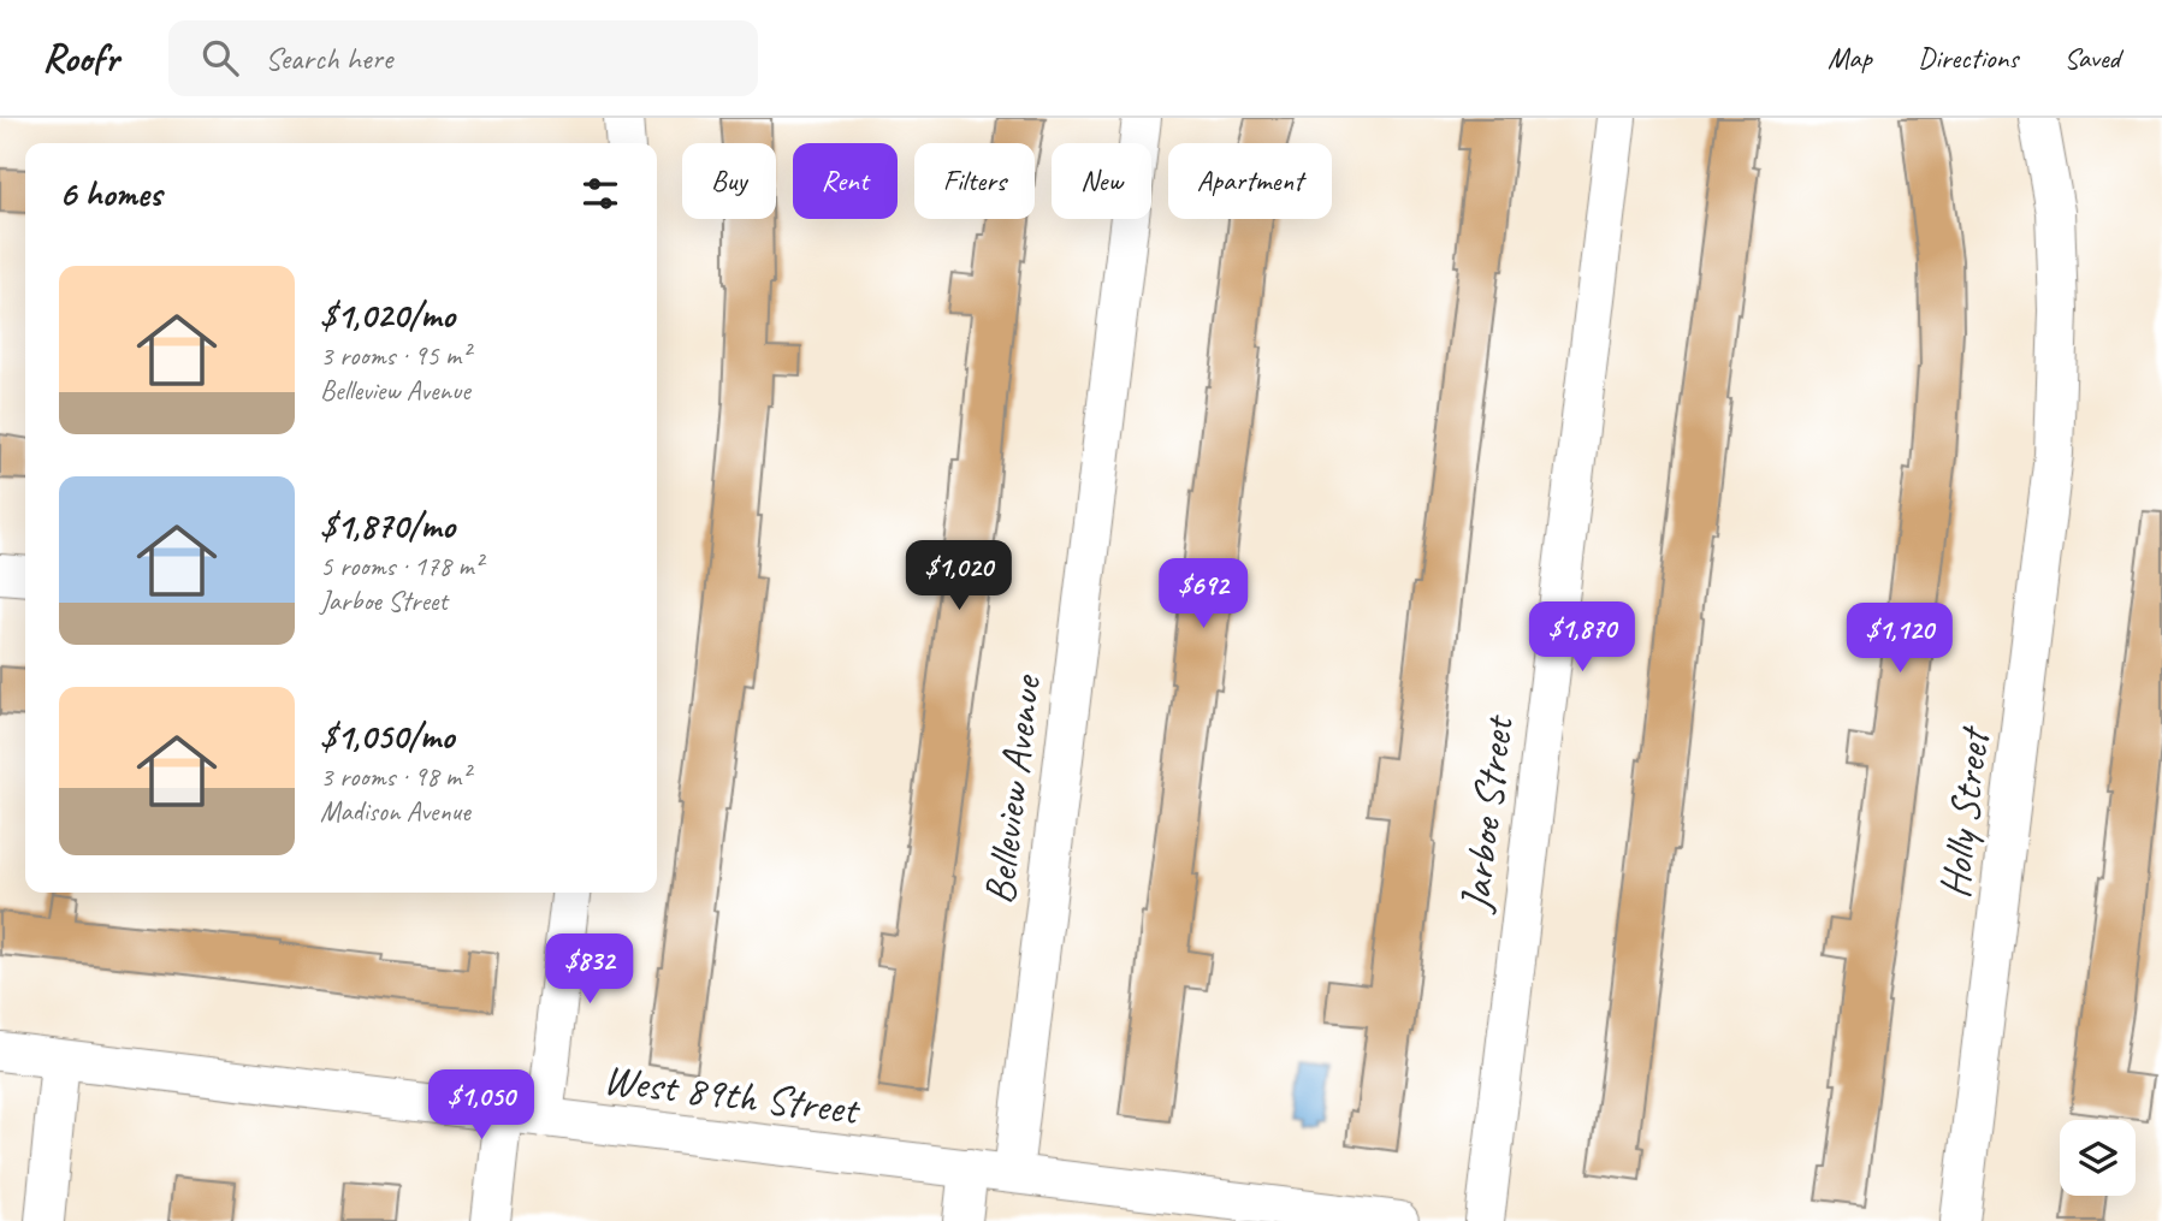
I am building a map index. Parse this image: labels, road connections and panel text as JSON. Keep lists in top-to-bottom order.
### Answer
{
  "streets": {
    "street": [
      "Belleview Avenue",
      "Jarboe Street",
      "Holly Street",
      "West 89th Street"
    ]
  },
  "crossings": [
    ["Belleview Avenue", "West 89th Street"]
  ],
  "page": {
    "header": "Roofr",
    "search": "Search here",
    "nav": ["Map", "Directions", "Saved"],
    "chip": [
      "Buy",
      "Rent",
      "Filters",
      "New",
      "Apartment"
    ],
    "heading": "6 homes",
    "list": [
      {
        "name": "$1,020/mo",
        "note": "3 rooms · 95 m² · Belleview Avenue"
      },
      {
        "name": "$1,870/mo",
        "note": "5 rooms · 178 m² · Jarboe Street"
      },
      {
        "name": "$1,050/mo",
        "note": "3 rooms · 98 m² · Madison Avenue"
      }
    ],
    "price": [
      "$1,020",
      "$692",
      "$1,870",
      "$1,120",
      "$832",
      "$1,050"
    ]
  }
}
